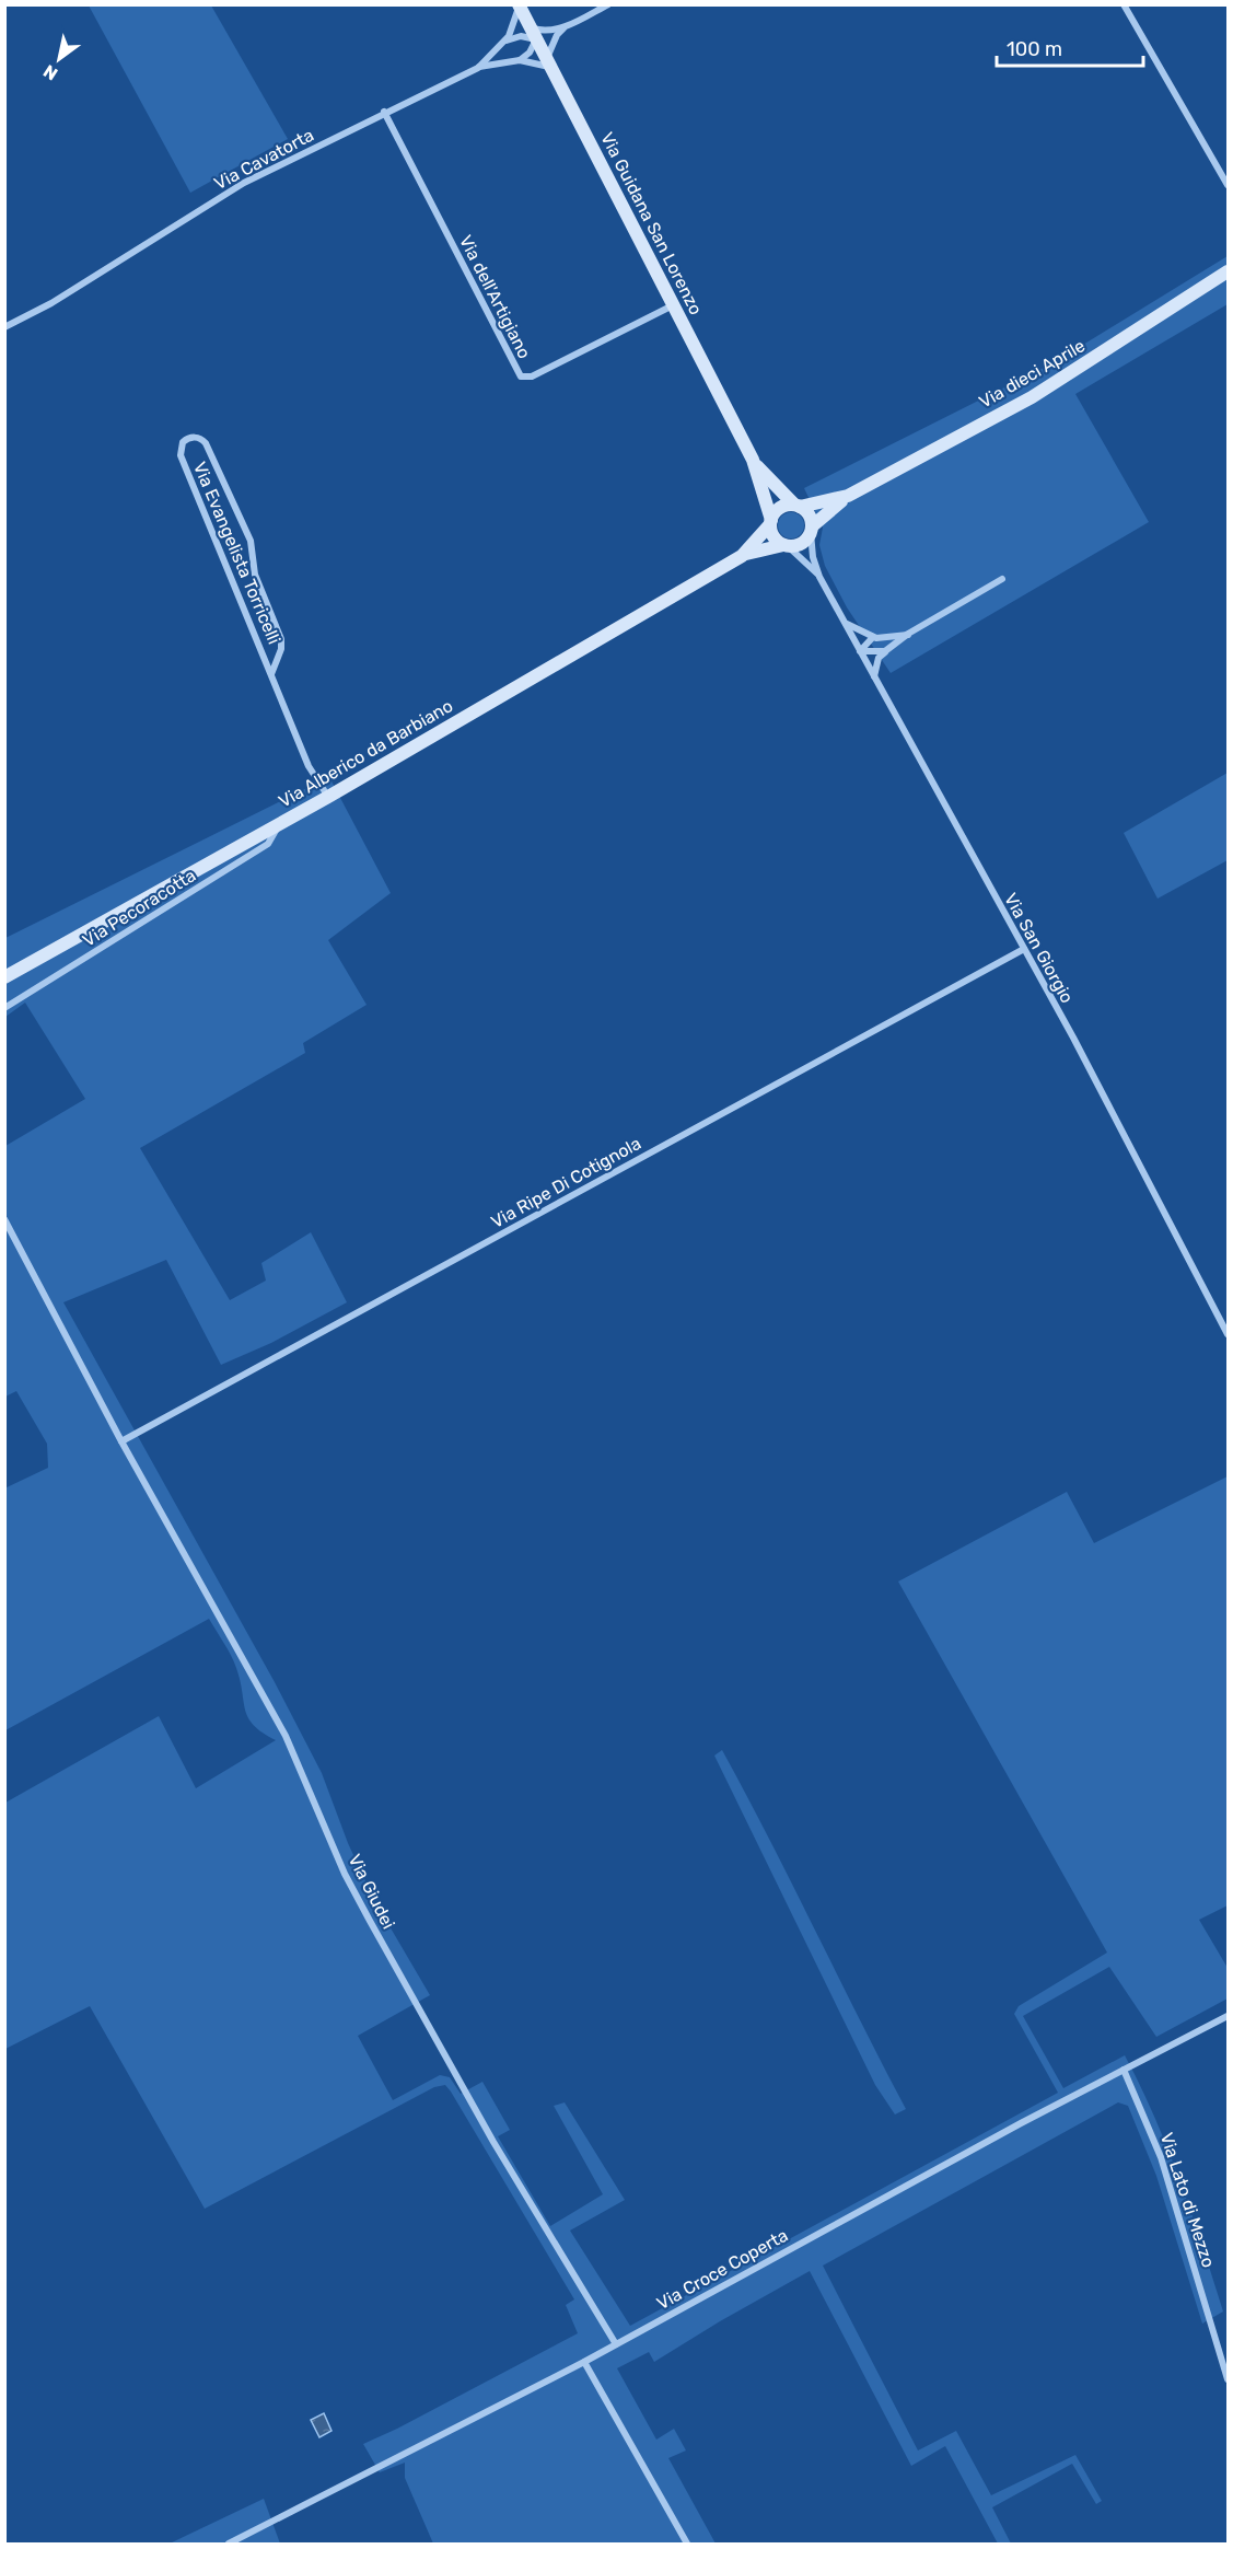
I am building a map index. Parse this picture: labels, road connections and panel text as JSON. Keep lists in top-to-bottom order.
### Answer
{
  "streets": {
    "main road": ["Via Guidana San Lorenzo", "Via dieci Aprile", "Via Alberico da Barbiano"],
    "street": [
      "Via Cavatorta",
      "Via dell'Artigiano",
      "Via Evangelista Torricelli",
      "Via Pecoracotta",
      "Via San Giorgio",
      "Via Ripe Di Cotignola",
      "Via Giudei",
      "Via Lato di Mezzo",
      "Via Croce Coperta"
    ]
  },
  "crossings": [
    ["Via Cavatorta", "Via Guidana San Lorenzo"],
    ["Via Cavatorta", "Via dell'Artigiano"],
    ["Via Guidana San Lorenzo", "Via dell'Artigiano"],
    ["Via dieci Aprile", "Via Alberico da Barbiano"],
    ["Via dieci Aprile", "Via San Giorgio"],
    ["Via Evangelista Torricelli", "Via Alberico da Barbiano"],
    ["Via Alberico da Barbiano", "Via Pecoracotta"],
    ["Via Alberico da Barbiano", "Via San Giorgio"],
    ["Via San Giorgio", "Via Ripe Di Cotignola"],
    ["Via Ripe Di Cotignola", "Via Giudei"],
    ["Via Giudei", "Via Croce Coperta"],
    ["Via Lato di Mezzo", "Via Croce Coperta"]
  ],
  "scale_bar": "100 m",
  "north": "bottom left"
}
